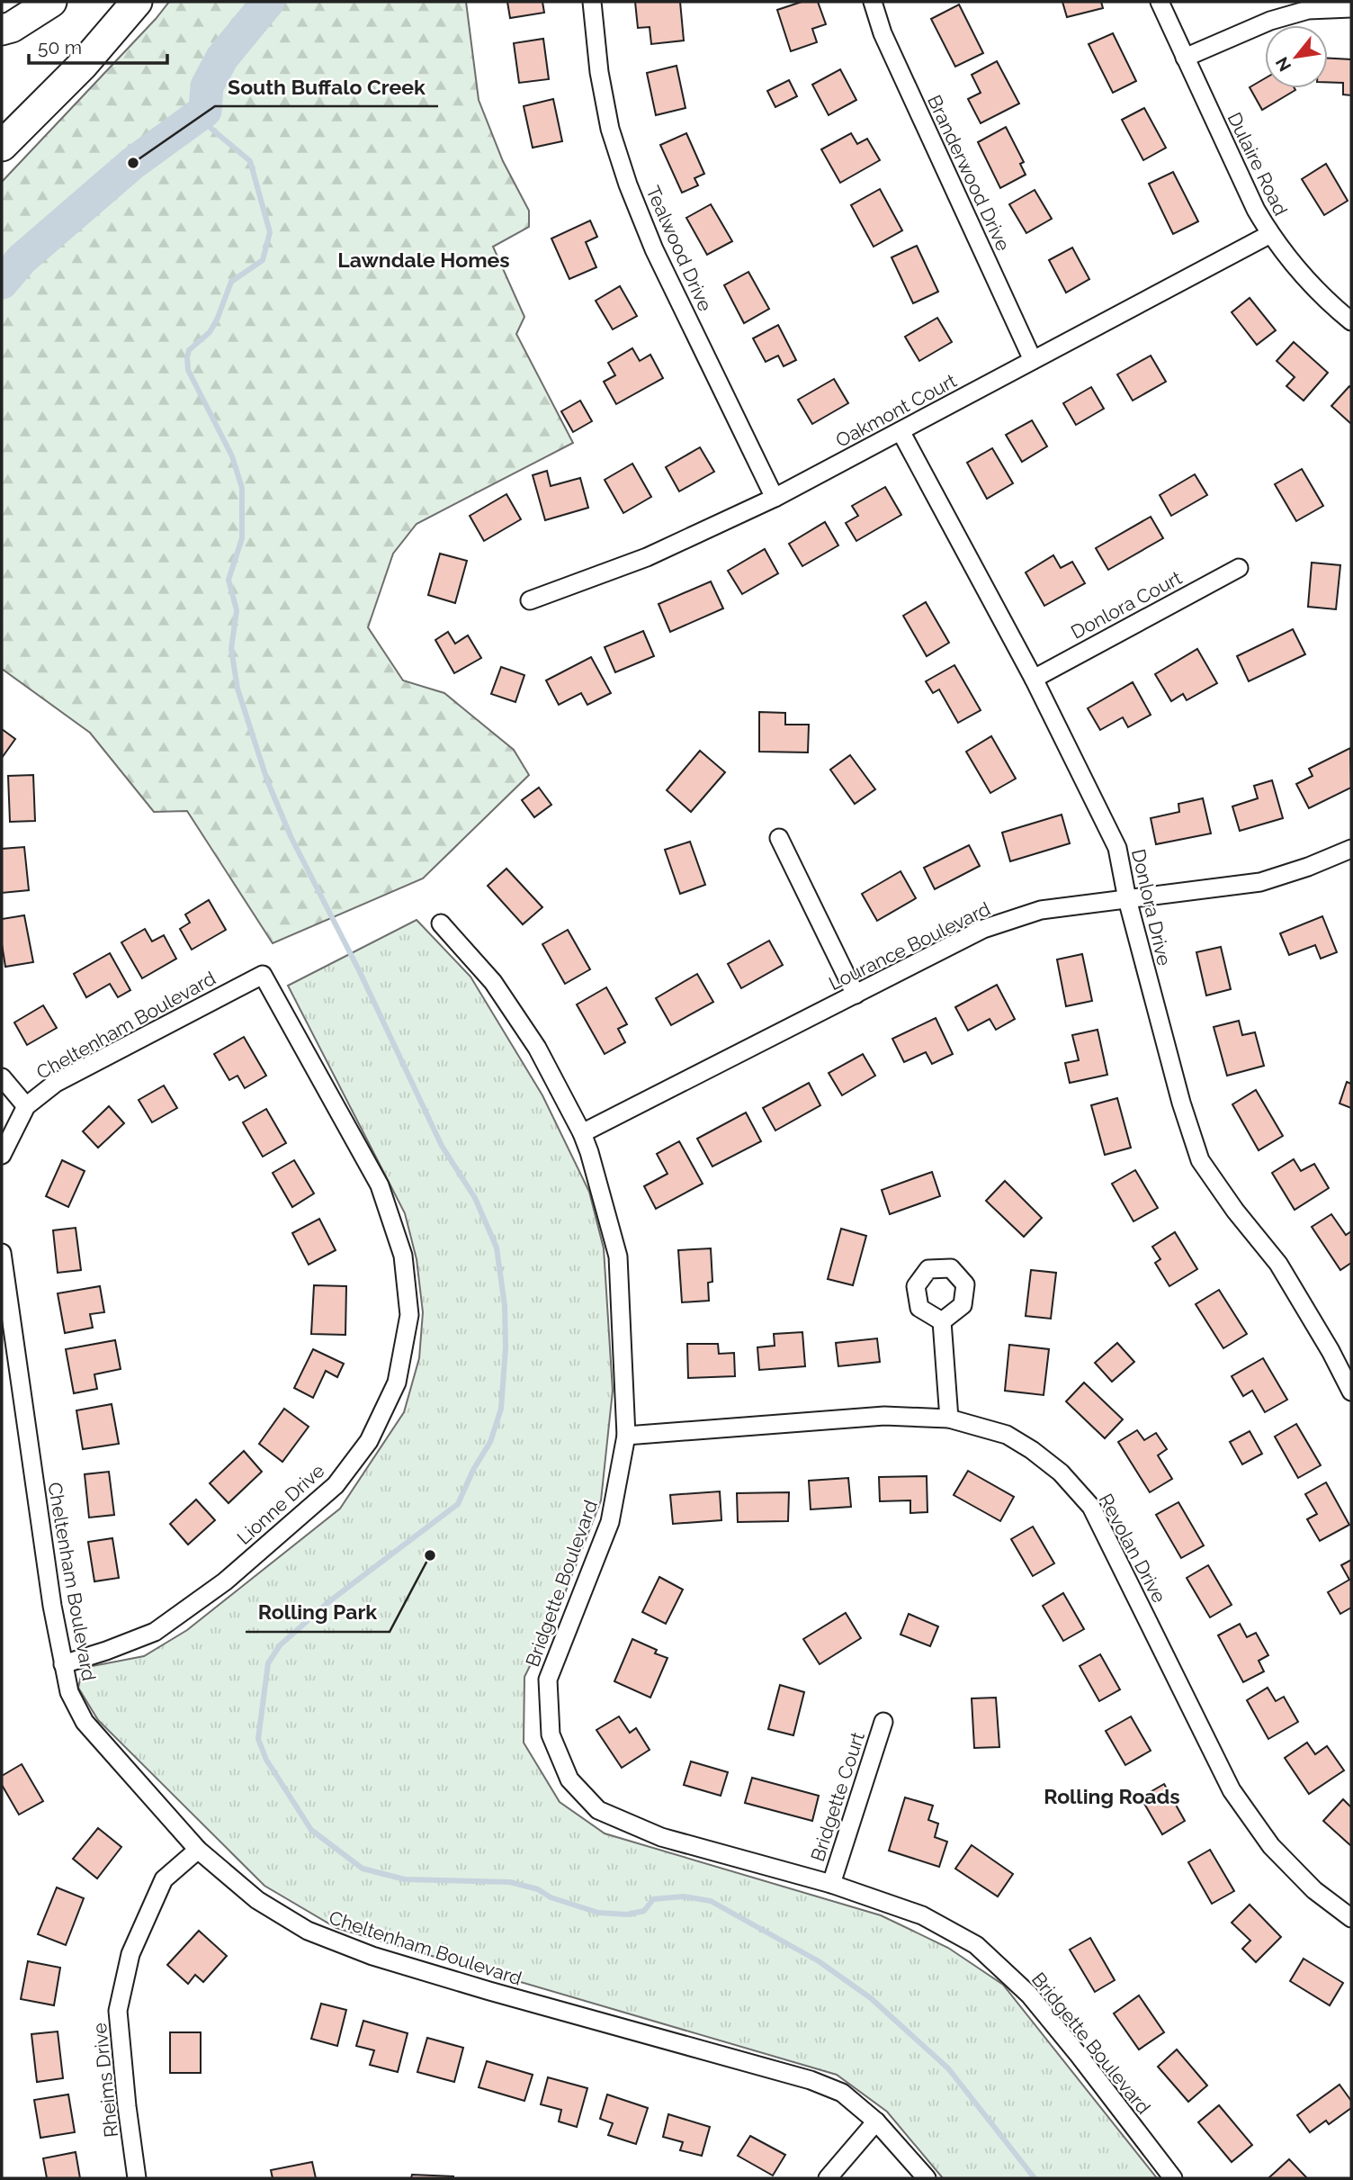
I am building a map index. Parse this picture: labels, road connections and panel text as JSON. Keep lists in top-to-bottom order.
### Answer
{
  "streets": {
    "street": [
      "Dulaire Road",
      "Branderwood Drive",
      "Tealwood Drive",
      "Oakmont Court",
      "Donlora Court",
      "Donlora Drive",
      "Lourance Boulevard",
      "Cheltenham Boulevard",
      "Lionne Drive",
      "Revolan Drive",
      "Bridgette Boulevard",
      "Bridgette Court",
      "Rheims Drive"
    ]
  },
  "crossings": [
    ["Dulaire Road", "Oakmont Court"],
    ["Branderwood Drive", "Oakmont Court"],
    ["Tealwood Drive", "Oakmont Court"],
    ["Oakmont Court", "Donlora Drive"],
    ["Donlora Court", "Donlora Drive"],
    ["Donlora Drive", "Lourance Boulevard"],
    ["Lourance Boulevard", "Bridgette Boulevard"],
    ["Cheltenham Boulevard", "Lionne Drive"],
    ["Cheltenham Boulevard", "Rheims Drive"],
    ["Revolan Drive", "Bridgette Boulevard"],
    ["Bridgette Boulevard", "Bridgette Court"]
  ],
  "districts": ["Lawndale Homes", "Rolling Roads"],
  "places": ["South Buffalo Creek", "Rolling Park"],
  "scale_bar": "50 m",
  "north": "bottom left"
}
